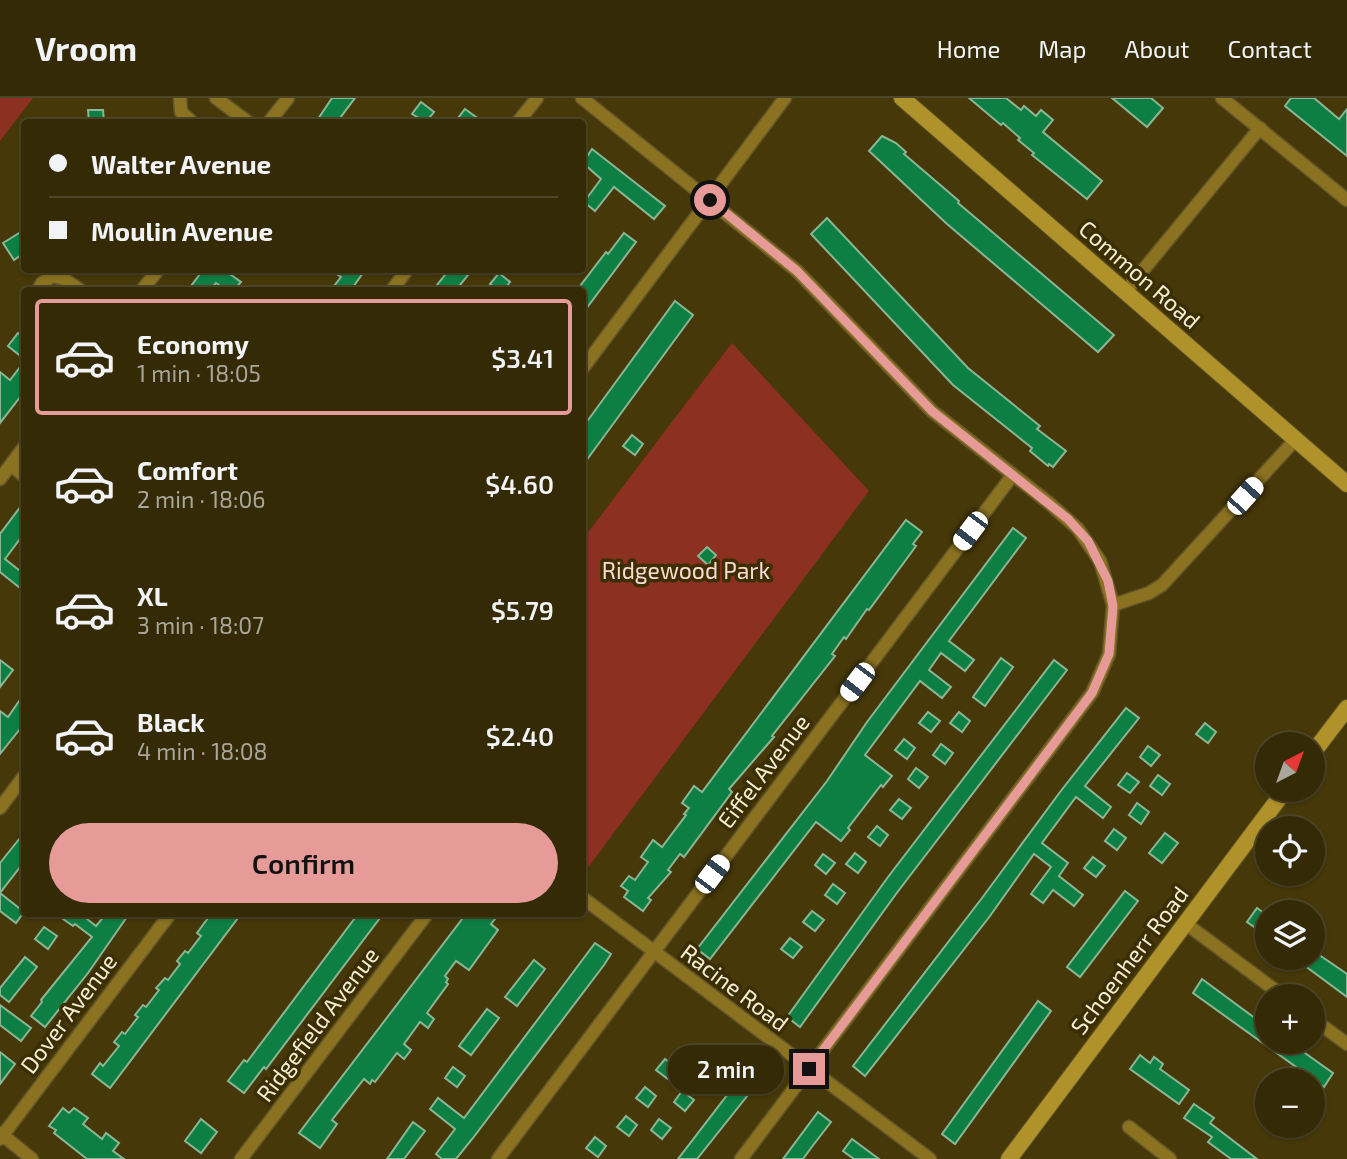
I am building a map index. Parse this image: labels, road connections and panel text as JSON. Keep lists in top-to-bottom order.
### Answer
{
  "streets": {
    "street": [
      "Common Road",
      "Eiffel Avenue",
      "Schoenherr Road",
      "Racine Road",
      "Dover Avenue",
      "Ridgefield Avenue"
    ]
  },
  "crossings": [
    ["Eiffel Avenue", "Racine Road"]
  ],
  "parks": ["Ridgewood Park"],
  "north": "top right",
  "page": {
    "header": "Vroom",
    "nav": [
      "Home",
      "Map",
      "About",
      "Contact"
    ],
    "banner": ["Walter Avenue", "Moulin Avenue"],
    "list": [
      {
        "name": "Economy",
        "note": "1 min · 18:05",
        "value": "$3.41"
      },
      {
        "name": "Comfort",
        "note": "2 min · 18:06",
        "value": "$4.60"
      },
      {
        "name": "XL",
        "note": "3 min · 18:07",
        "value": "$5.79"
      },
      {
        "name": "Black",
        "note": "4 min · 18:08",
        "value": "$2.40"
      }
    ],
    "map_buttons": ["+", "−"],
    "buttons": "Confirm",
    "bubble": "2 min"
  }
}
